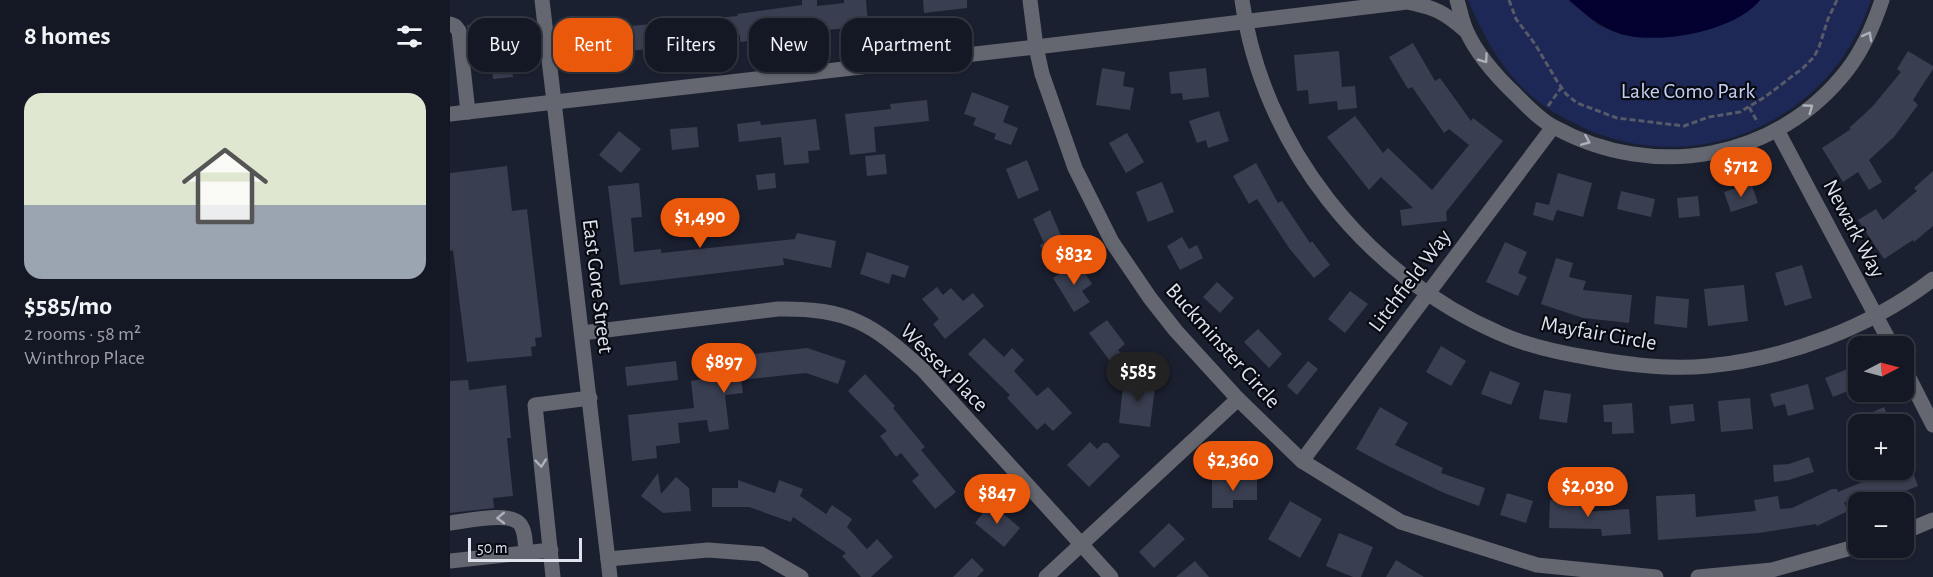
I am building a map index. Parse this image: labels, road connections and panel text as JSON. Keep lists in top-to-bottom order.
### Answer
{
  "streets": {
    "street": [
      "Newark Way",
      "Litchfield Way",
      "East Gore Street",
      "Mayfair Circle",
      "Buckminster Circle",
      "Wessex Place"
    ]
  },
  "crossings": [
    ["Newark Way", "Mayfair Circle"],
    ["Litchfield Way", "Mayfair Circle"],
    ["Litchfield Way", "Buckminster Circle"],
    ["East Gore Street", "Wessex Place"]
  ],
  "parks": ["Lake Como Park"],
  "scale_bar": "50 m",
  "north": "right",
  "page": {
    "heading": "8 homes",
    "chip": [
      "Buy",
      "Rent",
      "Filters",
      "New",
      "Apartment"
    ],
    "list": [
      {
        "name": "$585/mo",
        "note": "2 rooms · 58 m² · Winthrop Place"
      }
    ],
    "price": [
      "$712",
      "$1,490",
      "$832",
      "$897",
      "$585",
      "$2,360",
      "$2,030",
      "$847"
    ],
    "map_buttons": ["+", "−"],
    "scale": "50 m"
  }
}
